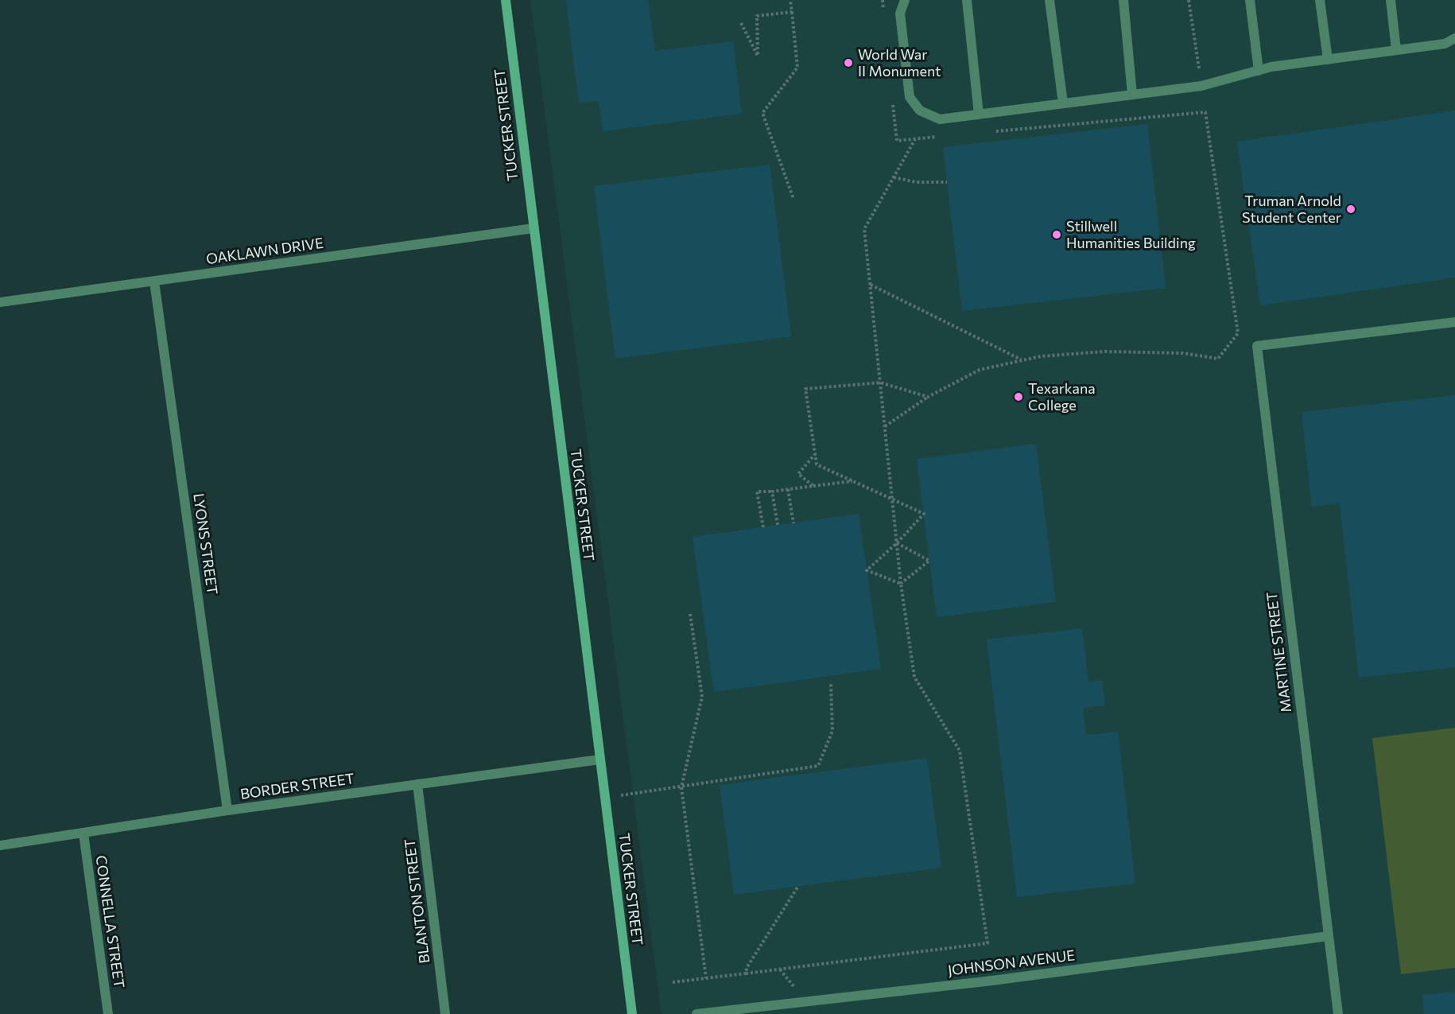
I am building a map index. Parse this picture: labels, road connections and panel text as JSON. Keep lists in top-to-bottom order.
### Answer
{
  "streets": {
    "street": [
      "TUCKER STREET",
      "OAKLAWN DRIVE",
      "LYONS STREET",
      "MARTINE STREET",
      "BORDER STREET",
      "BLANTON STREET",
      "CONNELLA STREET",
      "JOHNSON AVENUE"
    ]
  },
  "crossings": [
    ["TUCKER STREET", "OAKLAWN DRIVE"],
    ["TUCKER STREET", "BORDER STREET"],
    ["OAKLAWN DRIVE", "LYONS STREET"],
    ["LYONS STREET", "BORDER STREET"],
    ["MARTINE STREET", "JOHNSON AVENUE"],
    ["BORDER STREET", "BLANTON STREET"],
    ["BORDER STREET", "CONNELLA STREET"]
  ],
  "places": [
    "World War II Monument",
    "Truman Arnold Student Center",
    "Stillwell Humanities Building",
    "Texarkana College"
  ]
}
